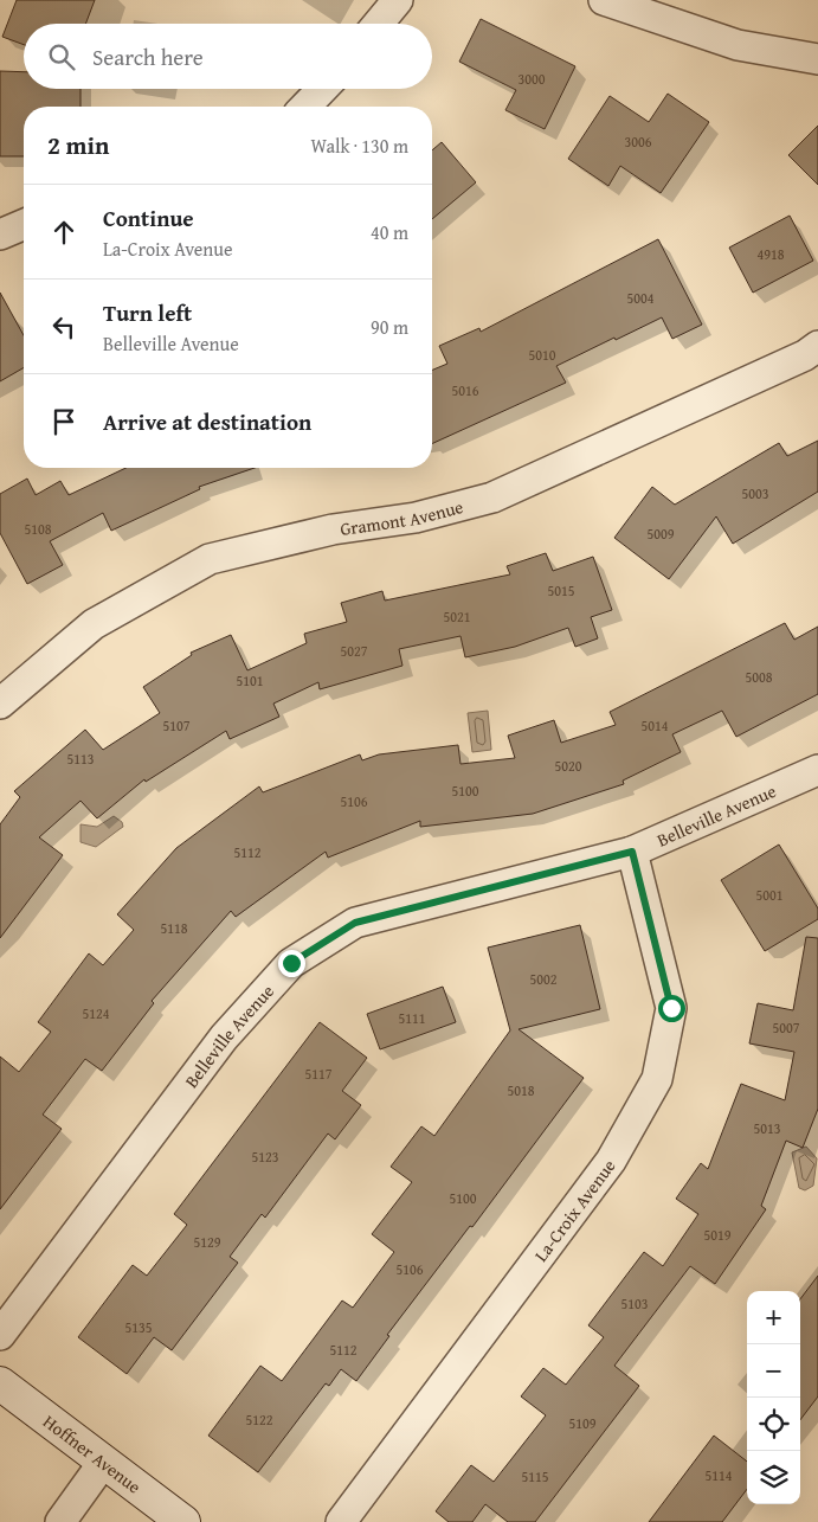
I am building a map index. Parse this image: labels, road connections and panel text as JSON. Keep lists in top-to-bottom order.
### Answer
{
  "streets": {
    "main road": ["Hoffner Avenue"],
    "street": ["Gramont Avenue", "Belleville Avenue", "La-Croix Avenue"]
  },
  "crossings": [
    ["Belleville Avenue", "La-Croix Avenue"]
  ],
  "house_numbers": [
    "3000",
    "3006",
    "4918",
    "5004",
    "5010",
    "5016",
    "5003",
    "5108",
    "5009",
    "5015",
    "5021",
    "5027",
    "5008",
    "5101",
    "5107",
    "5014",
    "5113",
    "5020",
    "5100",
    "5106",
    "5112",
    "5001",
    "5118",
    "5002",
    "5124",
    "5111",
    "5007",
    "5117",
    "5018",
    "5013",
    "5123",
    "5100",
    "5019",
    "5129",
    "5106",
    "5103",
    "5135",
    "5112",
    "5122",
    "5109",
    "5114",
    "5115"
  ],
  "page": {
    "search": "Search here",
    "heading": ["2 min", "Walk · 130 m"],
    "list": [
      ["Continue", "La-Croix Avenue", "40 m"],
      ["Turn left", "Belleville Avenue", "90 m"],
      "Arrive at destination"
    ],
    "map_buttons": ["+", "−"]
  }
}
